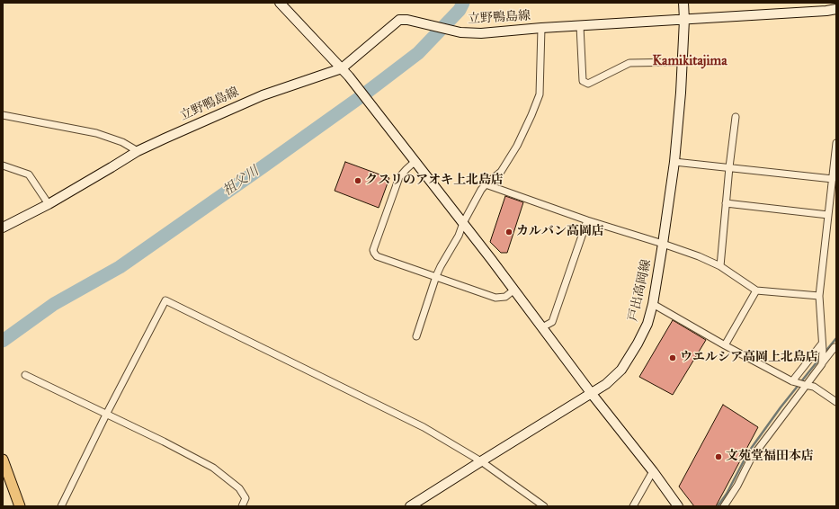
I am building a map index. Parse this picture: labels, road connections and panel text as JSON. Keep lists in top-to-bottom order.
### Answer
{
  "streets": {
    "main road": ["立野鴨島線", "戸出高岡線"]
  },
  "crossings": [
    ["立野鴨島線", "戸出高岡線"]
  ],
  "districts": ["Kamikitajima"],
  "water": ["祖父川"],
  "places": [
    "クスリのアオキ上北島店",
    "カルバン高岡店",
    "ウエルシア高岡上北島店",
    "文苑堂福田本店"
  ]
}
